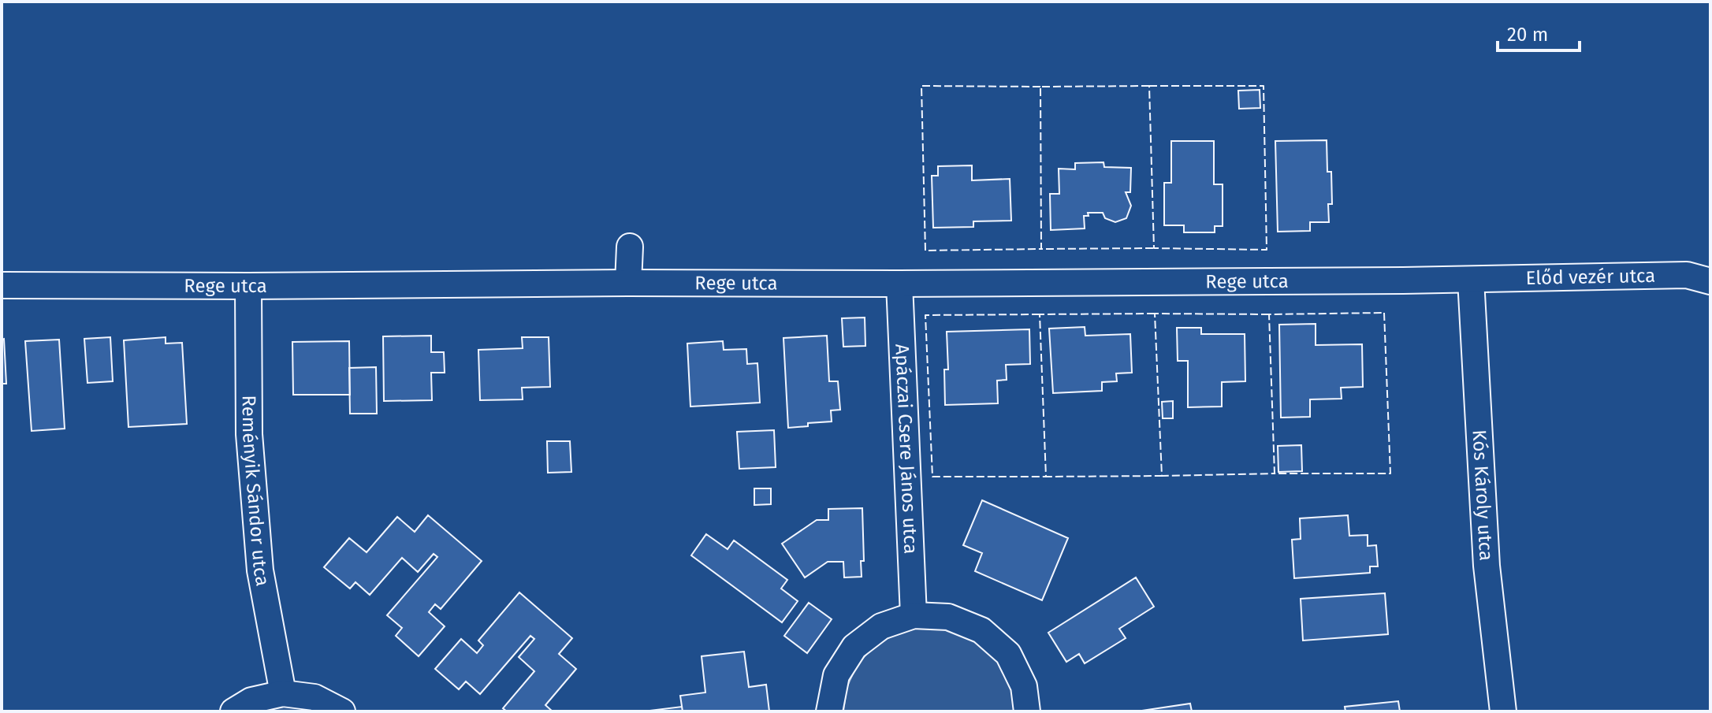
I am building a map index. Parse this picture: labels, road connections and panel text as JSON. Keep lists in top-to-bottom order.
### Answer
{
  "streets": {
    "street": [
      "Előd vezér utca",
      "Rege utca",
      "Apáczai Csere János utca",
      "Reményik Sándor utca",
      "Kós Károly utca"
    ]
  },
  "crossings": [
    ["Előd vezér utca", "Rege utca"],
    ["Előd vezér utca", "Kós Károly utca"],
    ["Rege utca", "Apáczai Csere János utca"],
    ["Rege utca", "Reményik Sándor utca"],
    ["Rege utca", "Kós Károly utca"]
  ],
  "scale_bar": "20 m"
}
